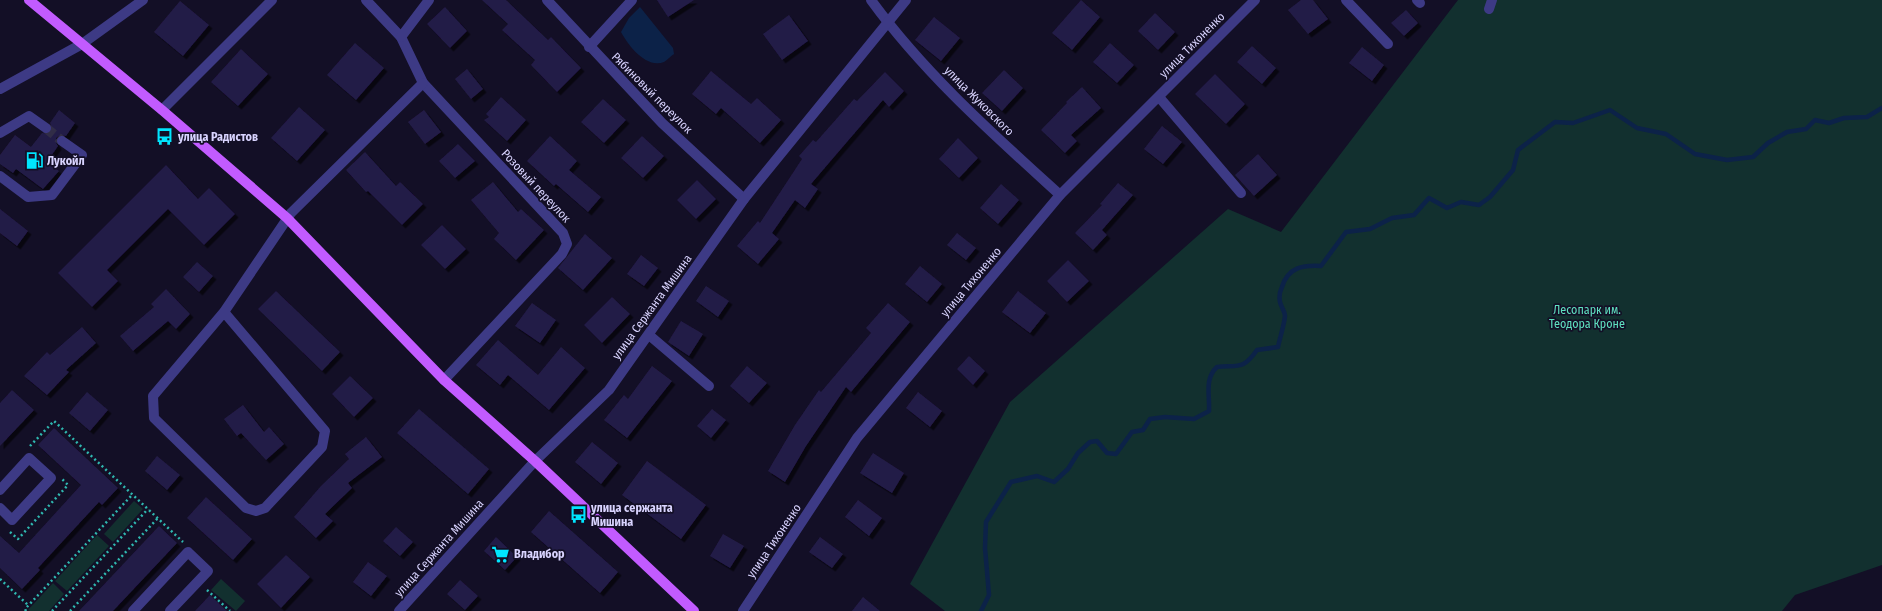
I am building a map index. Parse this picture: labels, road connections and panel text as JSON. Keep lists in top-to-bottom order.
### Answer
{
  "streets": {
    "street": [
      "улица Тихоненко",
      "Рябиновый переулок",
      "улица Жуковского",
      "Розовый переулок",
      "улица Сержанта Мишина"
    ]
  },
  "crossings": [
    ["улица Тихоненко", "улица Жуковского"],
    ["Рябиновый переулок", "улица Сержанта Мишина"],
    ["улица Жуковского", "улица Сержанта Мишина"]
  ],
  "parks": ["Лесопарк им. Теодора Кроне"],
  "places": {
    "bus stop": ["улица Радистов", "улица cержанта Мишина"],
    "fuel station": ["Лукойл"],
    "supermarket": ["Владибор"]
  }
}
